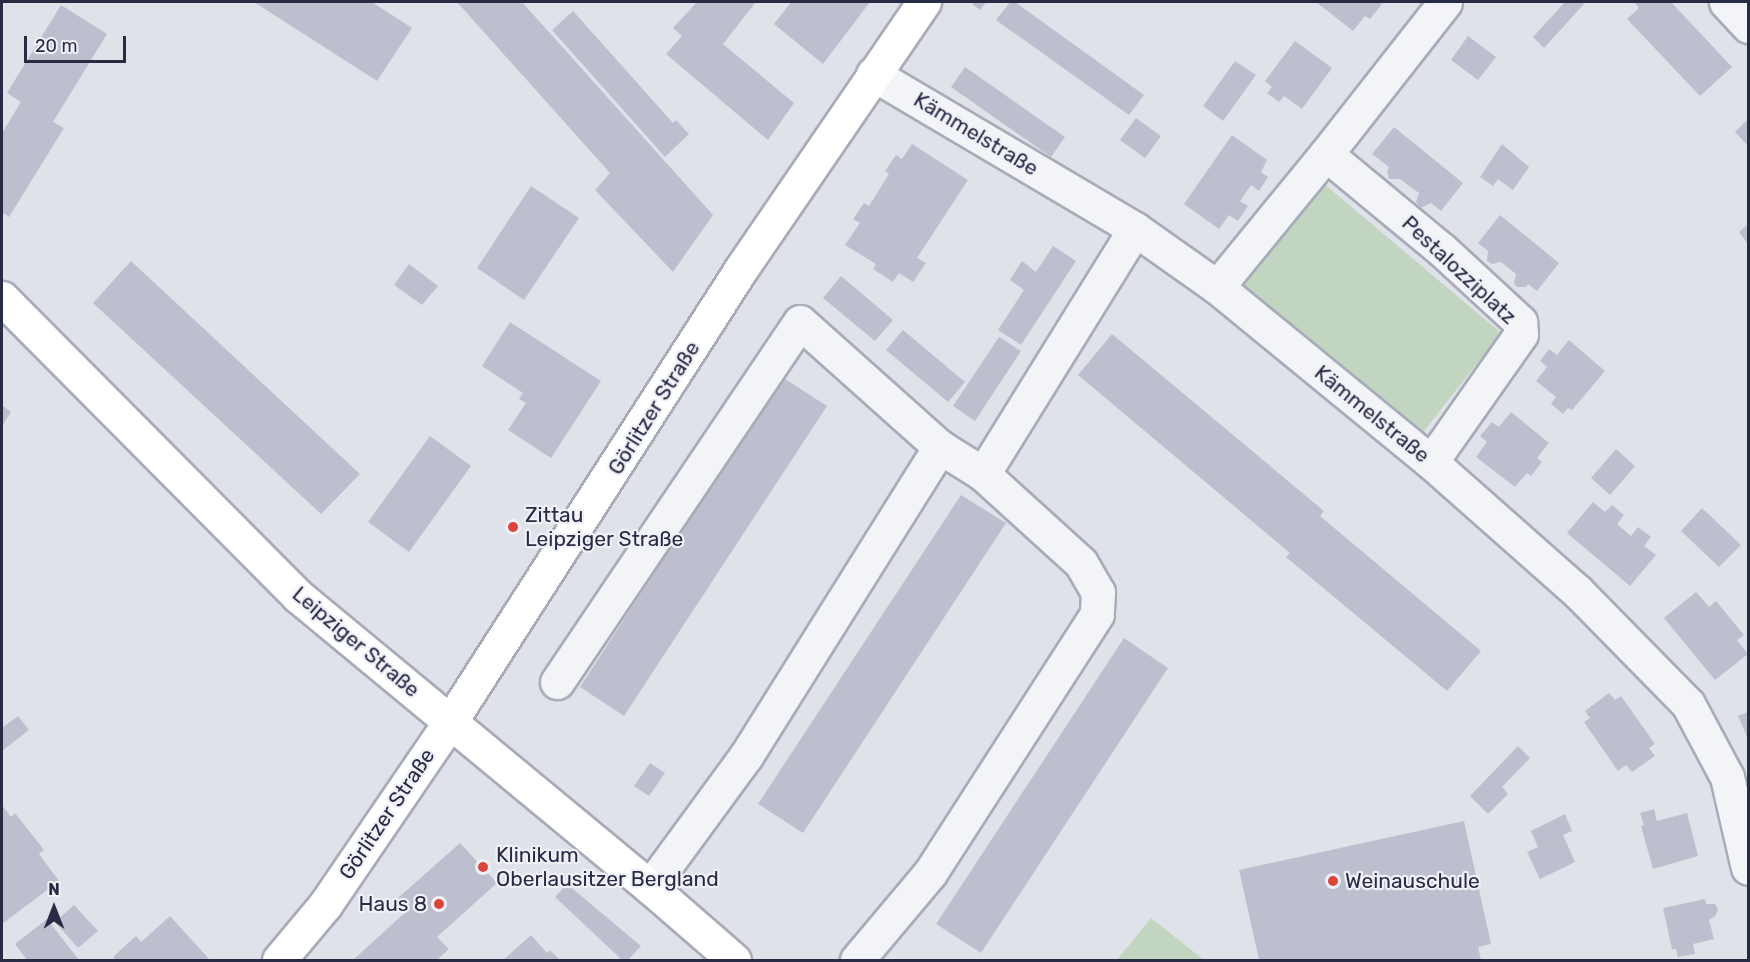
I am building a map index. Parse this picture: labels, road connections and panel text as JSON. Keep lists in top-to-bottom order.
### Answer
{
  "streets": {
    "main road": ["Görlitzer Straße", "Leipziger Straße"],
    "street": ["Kämmelstraße", "Pestalozziplatz"]
  },
  "crossings": [
    ["Kämmelstraße", "Pestalozziplatz"],
    ["Kämmelstraße", "Görlitzer Straße"],
    ["Görlitzer Straße", "Leipziger Straße"]
  ],
  "places": [
    "Zittau Leipziger Straße",
    "Klinikum Oberlausitzer Bergland",
    "Weinauschule",
    "Haus 8"
  ],
  "scale_bar": "20 m",
  "north": "top"
}
